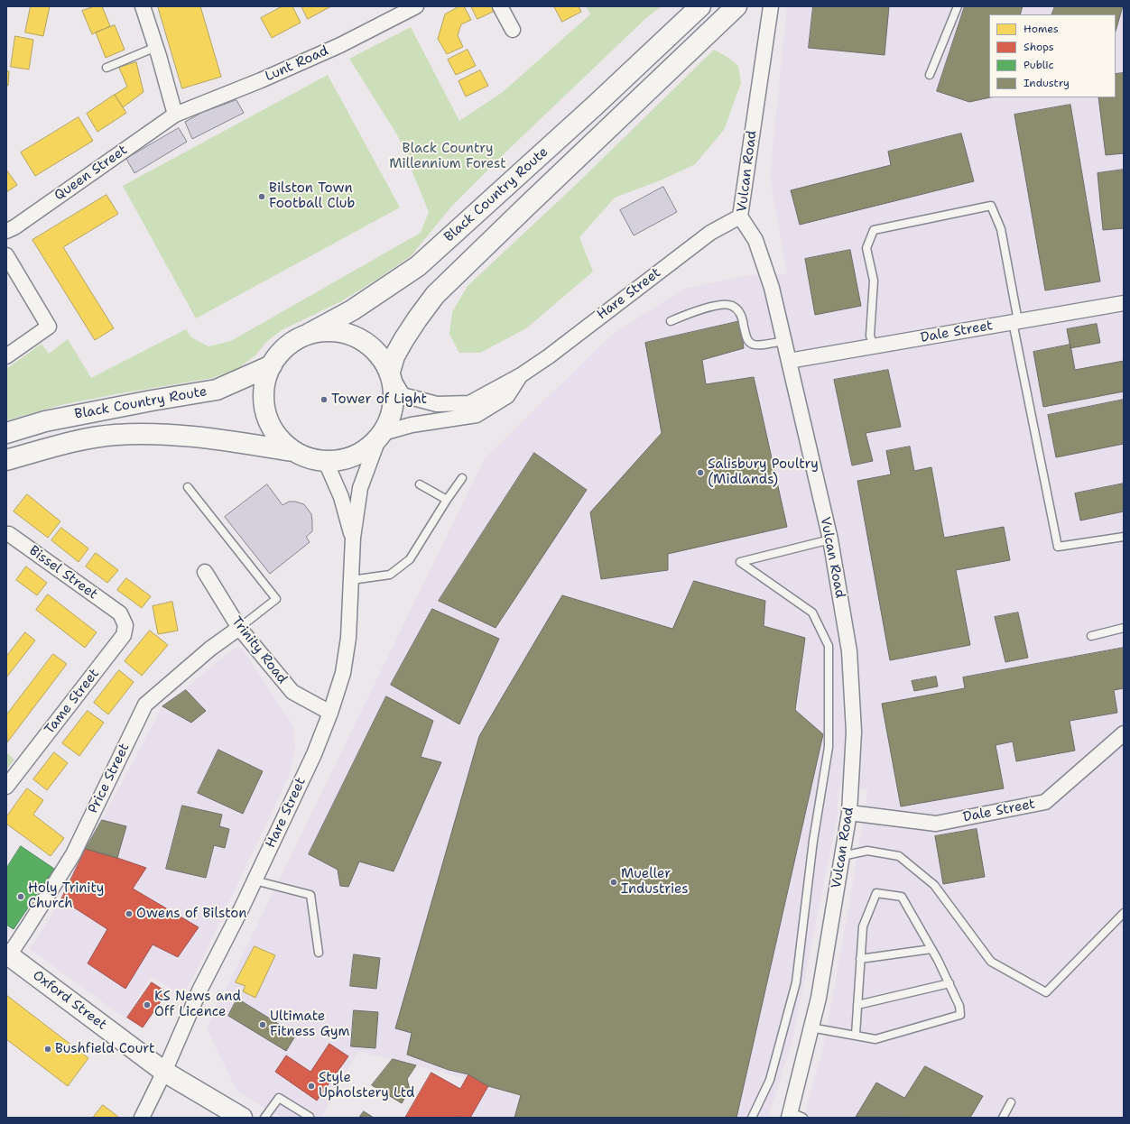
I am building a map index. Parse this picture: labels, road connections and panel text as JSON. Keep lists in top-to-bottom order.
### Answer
{
  "streets": {
    "highway": ["Black Country Route", "Oxford Street"],
    "street": [
      "Lunt Road",
      "Vulcan Road",
      "Queen Street",
      "Hare Street",
      "Dale Street",
      "Bissel Street",
      "Trinity Road",
      "Tame Street",
      "Price Street"
    ]
  },
  "crossings": [
    ["Lunt Road", "Queen Street"],
    ["Vulcan Road", "Hare Street"],
    ["Vulcan Road", "Dale Street"],
    ["Black Country Route", "Hare Street"],
    ["Hare Street", "Trinity Road"],
    ["Hare Street", "Oxford Street"],
    ["Bissel Street", "Tame Street"],
    ["Trinity Road", "Price Street"],
    ["Price Street", "Oxford Street"]
  ],
  "parks": ["Black Country Millennium Forest"],
  "places": [
    "Bilston Town Football Club",
    "Tower of Light",
    "Salisbury Poultry (Midlands)",
    "Mueller Industries",
    "Holy Trinity Church",
    "Owens of Bilston",
    "KS News and Off Licence",
    "Ultimate Fitness Gym",
    "Bushfield Court",
    "Style Upholstery Ltd"
  ],
  "legend": [
    "Homes",
    "Shops",
    "Public",
    "Industry"
  ]
}
